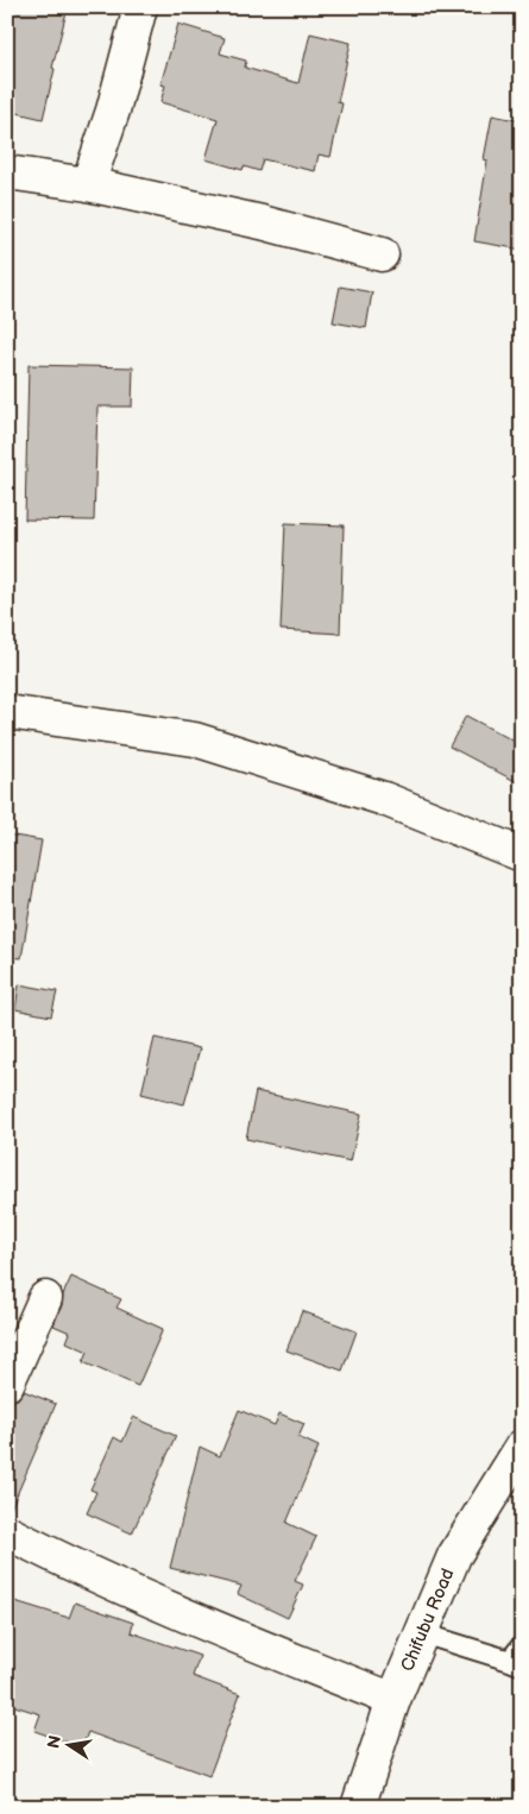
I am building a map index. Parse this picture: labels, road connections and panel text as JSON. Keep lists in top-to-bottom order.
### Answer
{
  "streets": {
    "street": ["Chifubu Road"]
  },
  "north": "left"
}
